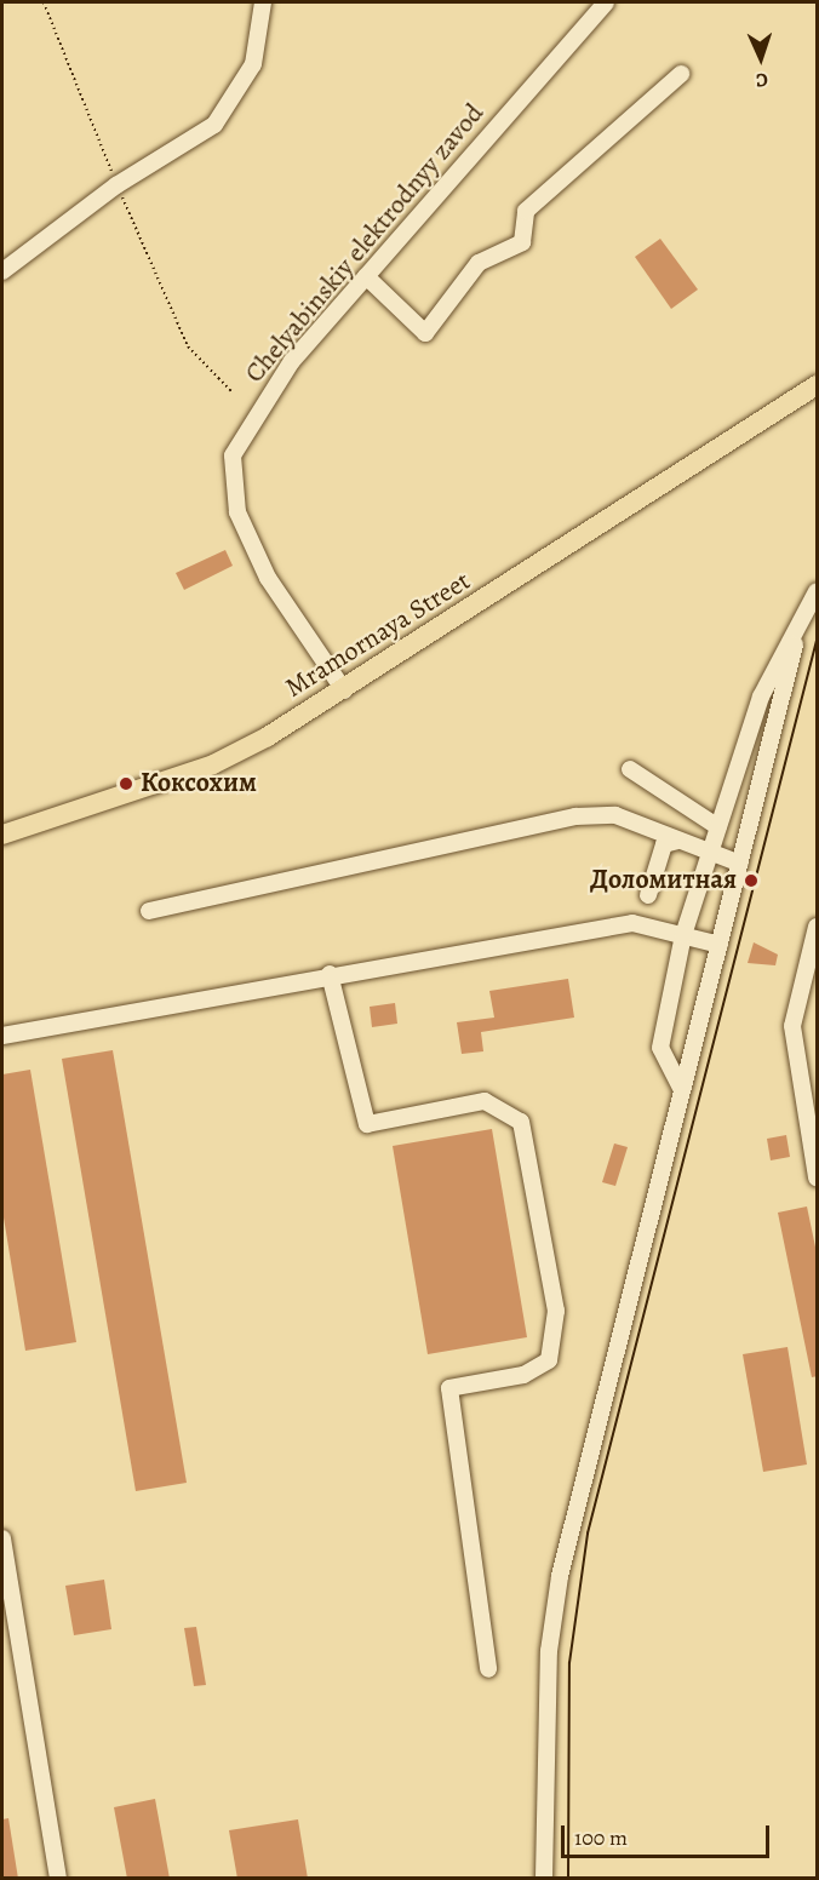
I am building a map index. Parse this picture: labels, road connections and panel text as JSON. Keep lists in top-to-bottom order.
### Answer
{
  "streets": {
    "main road": ["Mramornaya Street"],
    "street": ["Chelyabinskiy elektrodnyy zavod"]
  },
  "crossings": [
    ["Chelyabinskiy elektrodnyy zavod", "Mramornaya Street"]
  ],
  "places": ["Коксохим", "Доломитная"],
  "scale_bar": "100 m",
  "north": "bottom"
}
